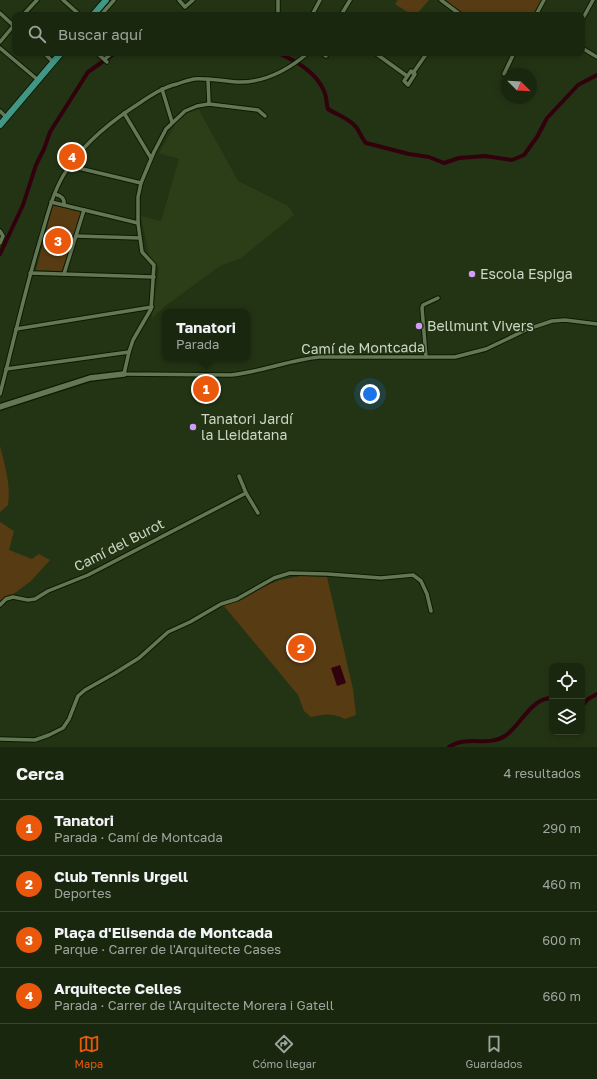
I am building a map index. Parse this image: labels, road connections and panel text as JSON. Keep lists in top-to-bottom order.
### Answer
{
  "streets": {
    "street": ["Camí de Montcada", "Camí del Burot"]
  },
  "places": ["Escola Espiga", "Bellmunt Vivers", "Tanatori Jardí la Lleidatana"],
  "north": "bottom right",
  "page": {
    "search": "Buscar aquí",
    "pins": [
      "4",
      "3",
      "1",
      "2"
    ],
    "popup": ["Tanatori", "Parada"],
    "heading": ["Cerca", "4 resultados"],
    "list": [
      {
        "mark": "1",
        "name": "Tanatori",
        "note": "Parada · Camí de Montcada",
        "value": "290 m"
      },
      {
        "mark": "2",
        "name": "Club Tennis Urgell",
        "note": "Deportes",
        "value": "460 m"
      },
      {
        "mark": "3",
        "name": "Plaça d'Elisenda de Montcada",
        "note": "Parque · Carrer de l'Arquitecte Cases",
        "value": "600 m"
      },
      {
        "mark": "4",
        "name": "Arquitecte Celles",
        "note": "Parada · Carrer de l'Arquitecte Morera i Gatell",
        "value": "660 m"
      }
    ],
    "nav": ["Mapa", "Cómo llegar", "Guardados"]
  }
}
